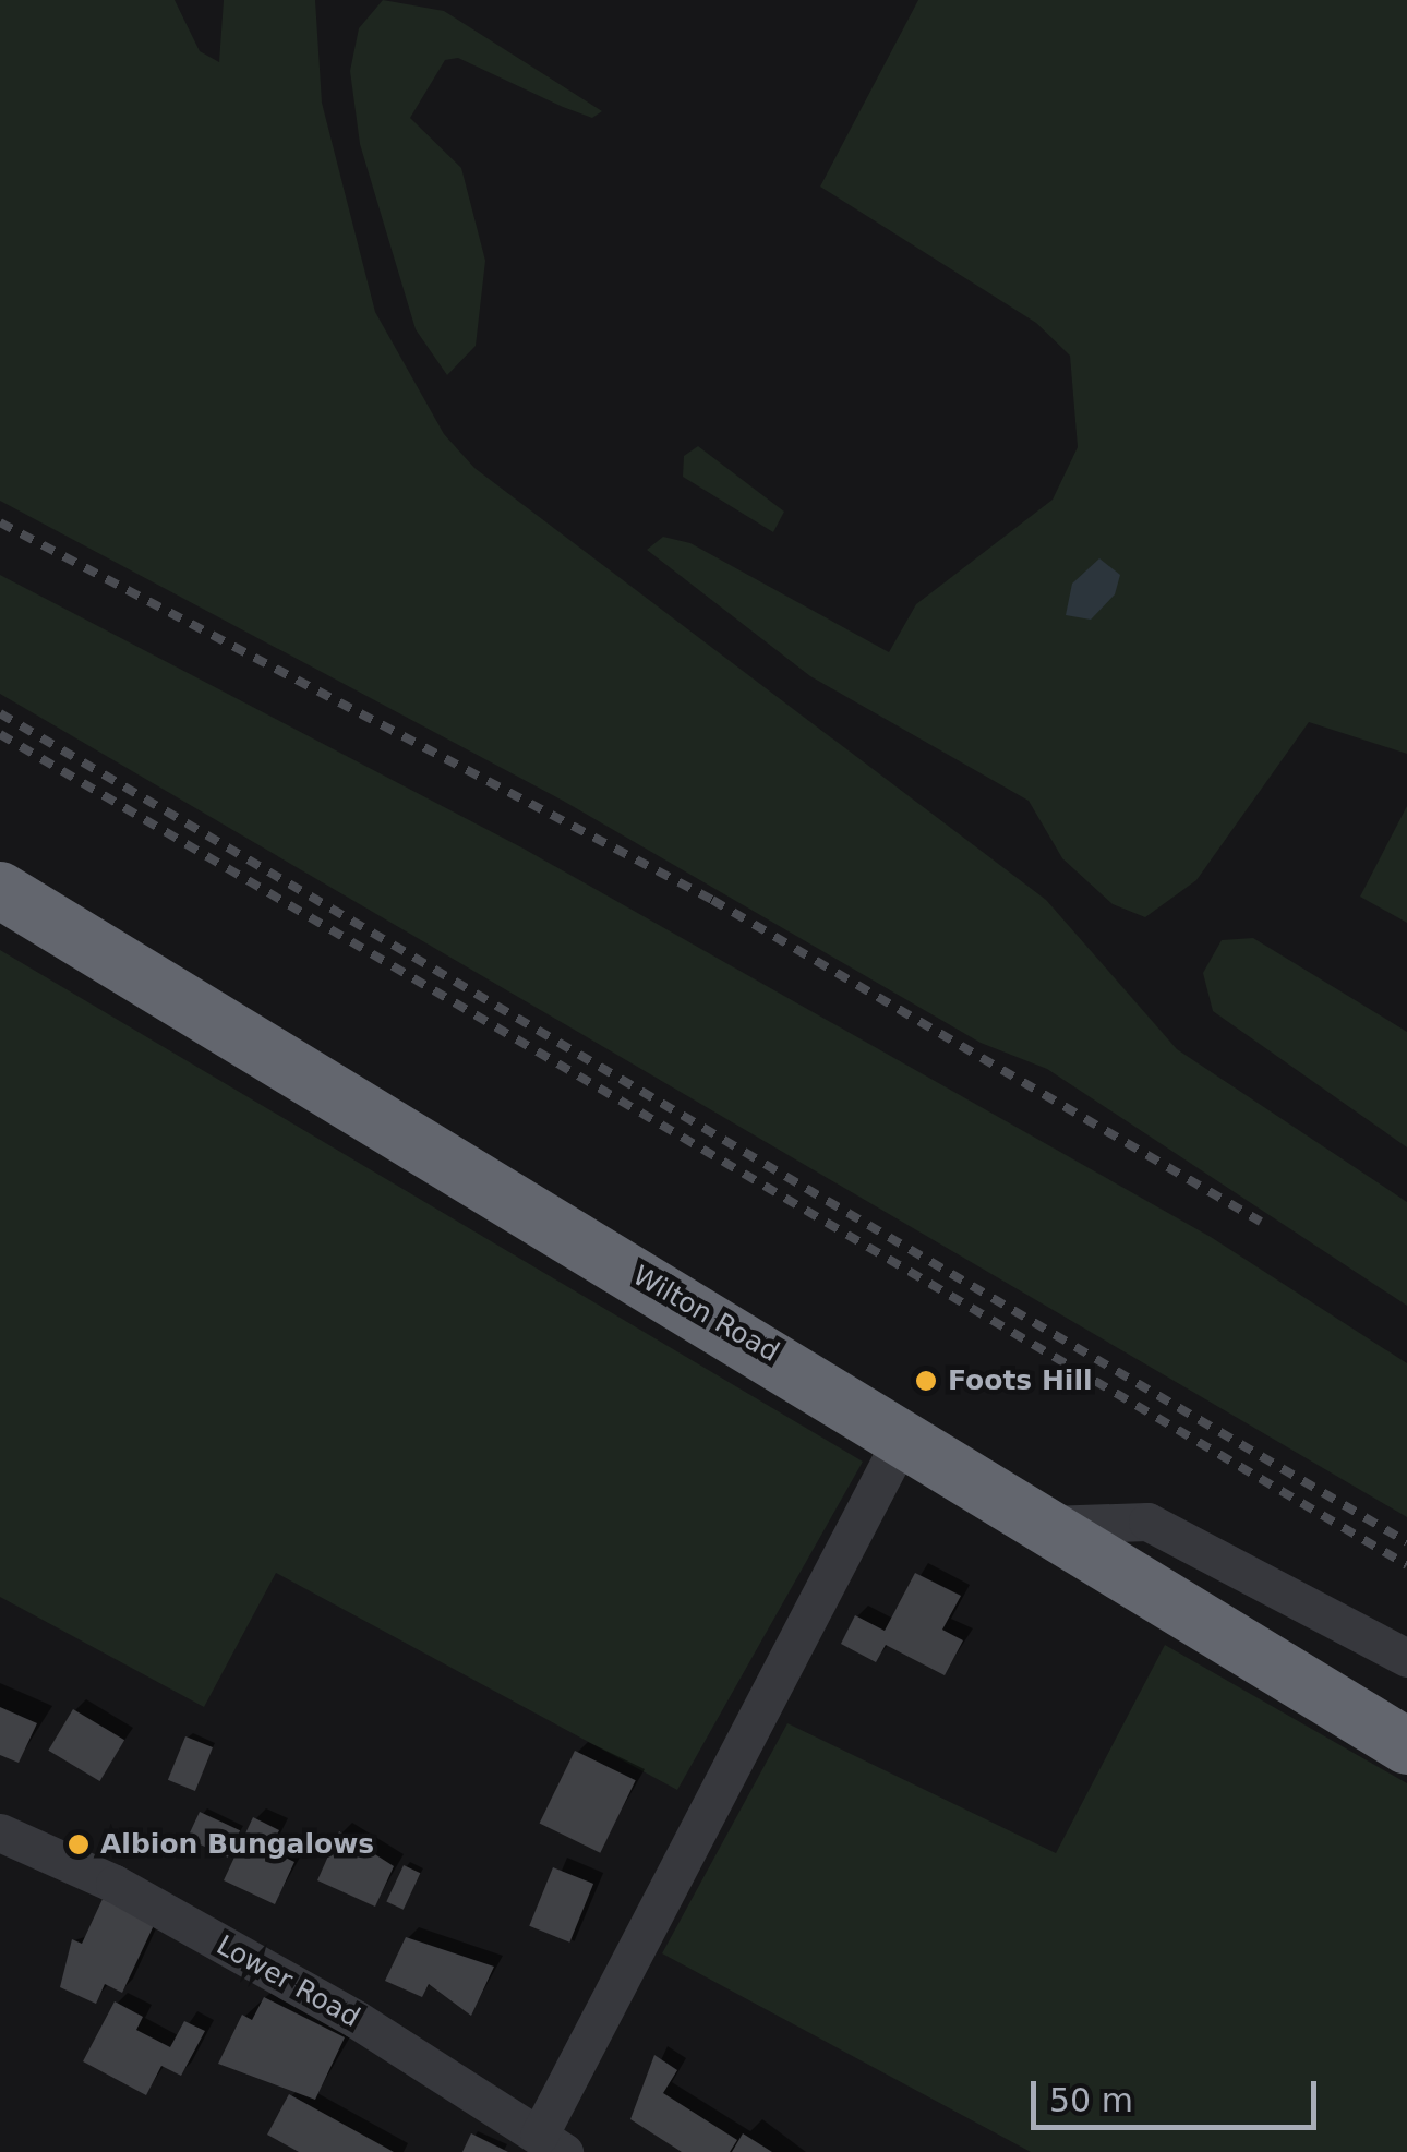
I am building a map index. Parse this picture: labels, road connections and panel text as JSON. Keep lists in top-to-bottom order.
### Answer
{
  "streets": {
    "highway": ["Wilton Road"],
    "street": ["Lower Road"]
  },
  "places": ["Foots Hill", "Albion Bungalows"],
  "scale_bar": "50 m"
}
